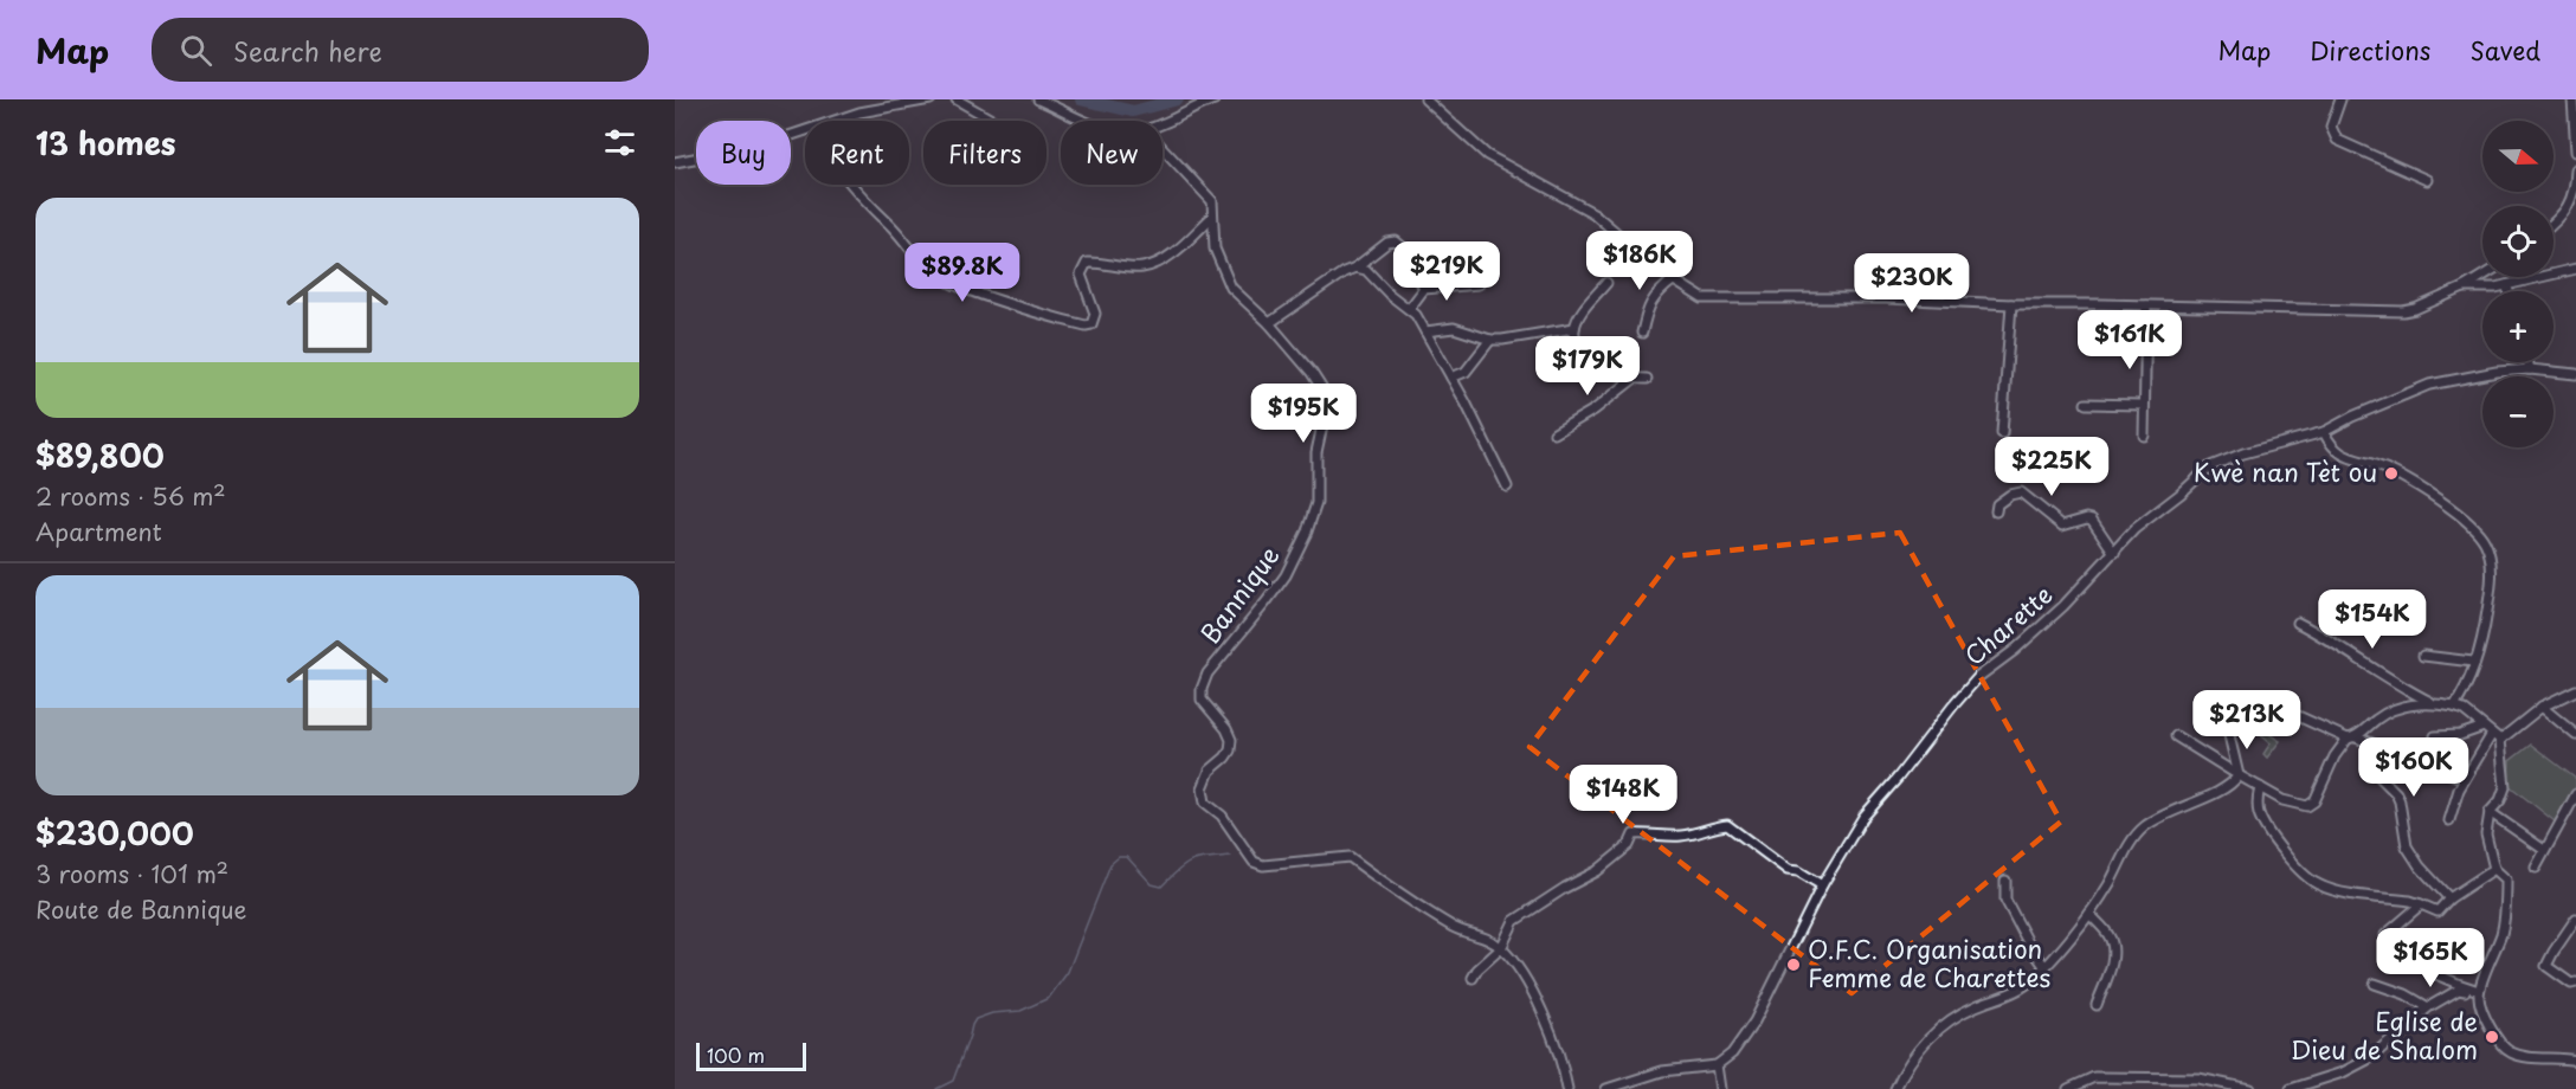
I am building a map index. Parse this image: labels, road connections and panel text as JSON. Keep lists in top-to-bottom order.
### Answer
{
  "streets": {
    "street": ["Bannique", "Charette"]
  },
  "places": ["Kwè nan Tèt ou", "O.F.C. Organisation Femme de Charettes", "Eglise de Dieu de Shalom"],
  "scale_bar": "100 m",
  "north": "right",
  "page": {
    "header": "Map",
    "search": "Search here",
    "nav": ["Map", "Directions", "Saved"],
    "heading": "13 homes",
    "map_buttons": ["+", "−"],
    "chip": [
      "Buy",
      "Rent",
      "Filters",
      "New"
    ],
    "list": [
      {
        "name": "$89,800",
        "note": "2 rooms · 56 m² · Apartment"
      },
      {
        "name": "$230,000",
        "note": "3 rooms · 101 m² · Route de Bannique"
      }
    ],
    "price": [
      "$186K",
      "$219K",
      "$89.8K",
      "$230K",
      "$161K",
      "$179K",
      "$195K",
      "$225K",
      "$154K",
      "$213K",
      "$160K",
      "$148K",
      "$165K"
    ],
    "scale": "100 m"
  }
}
